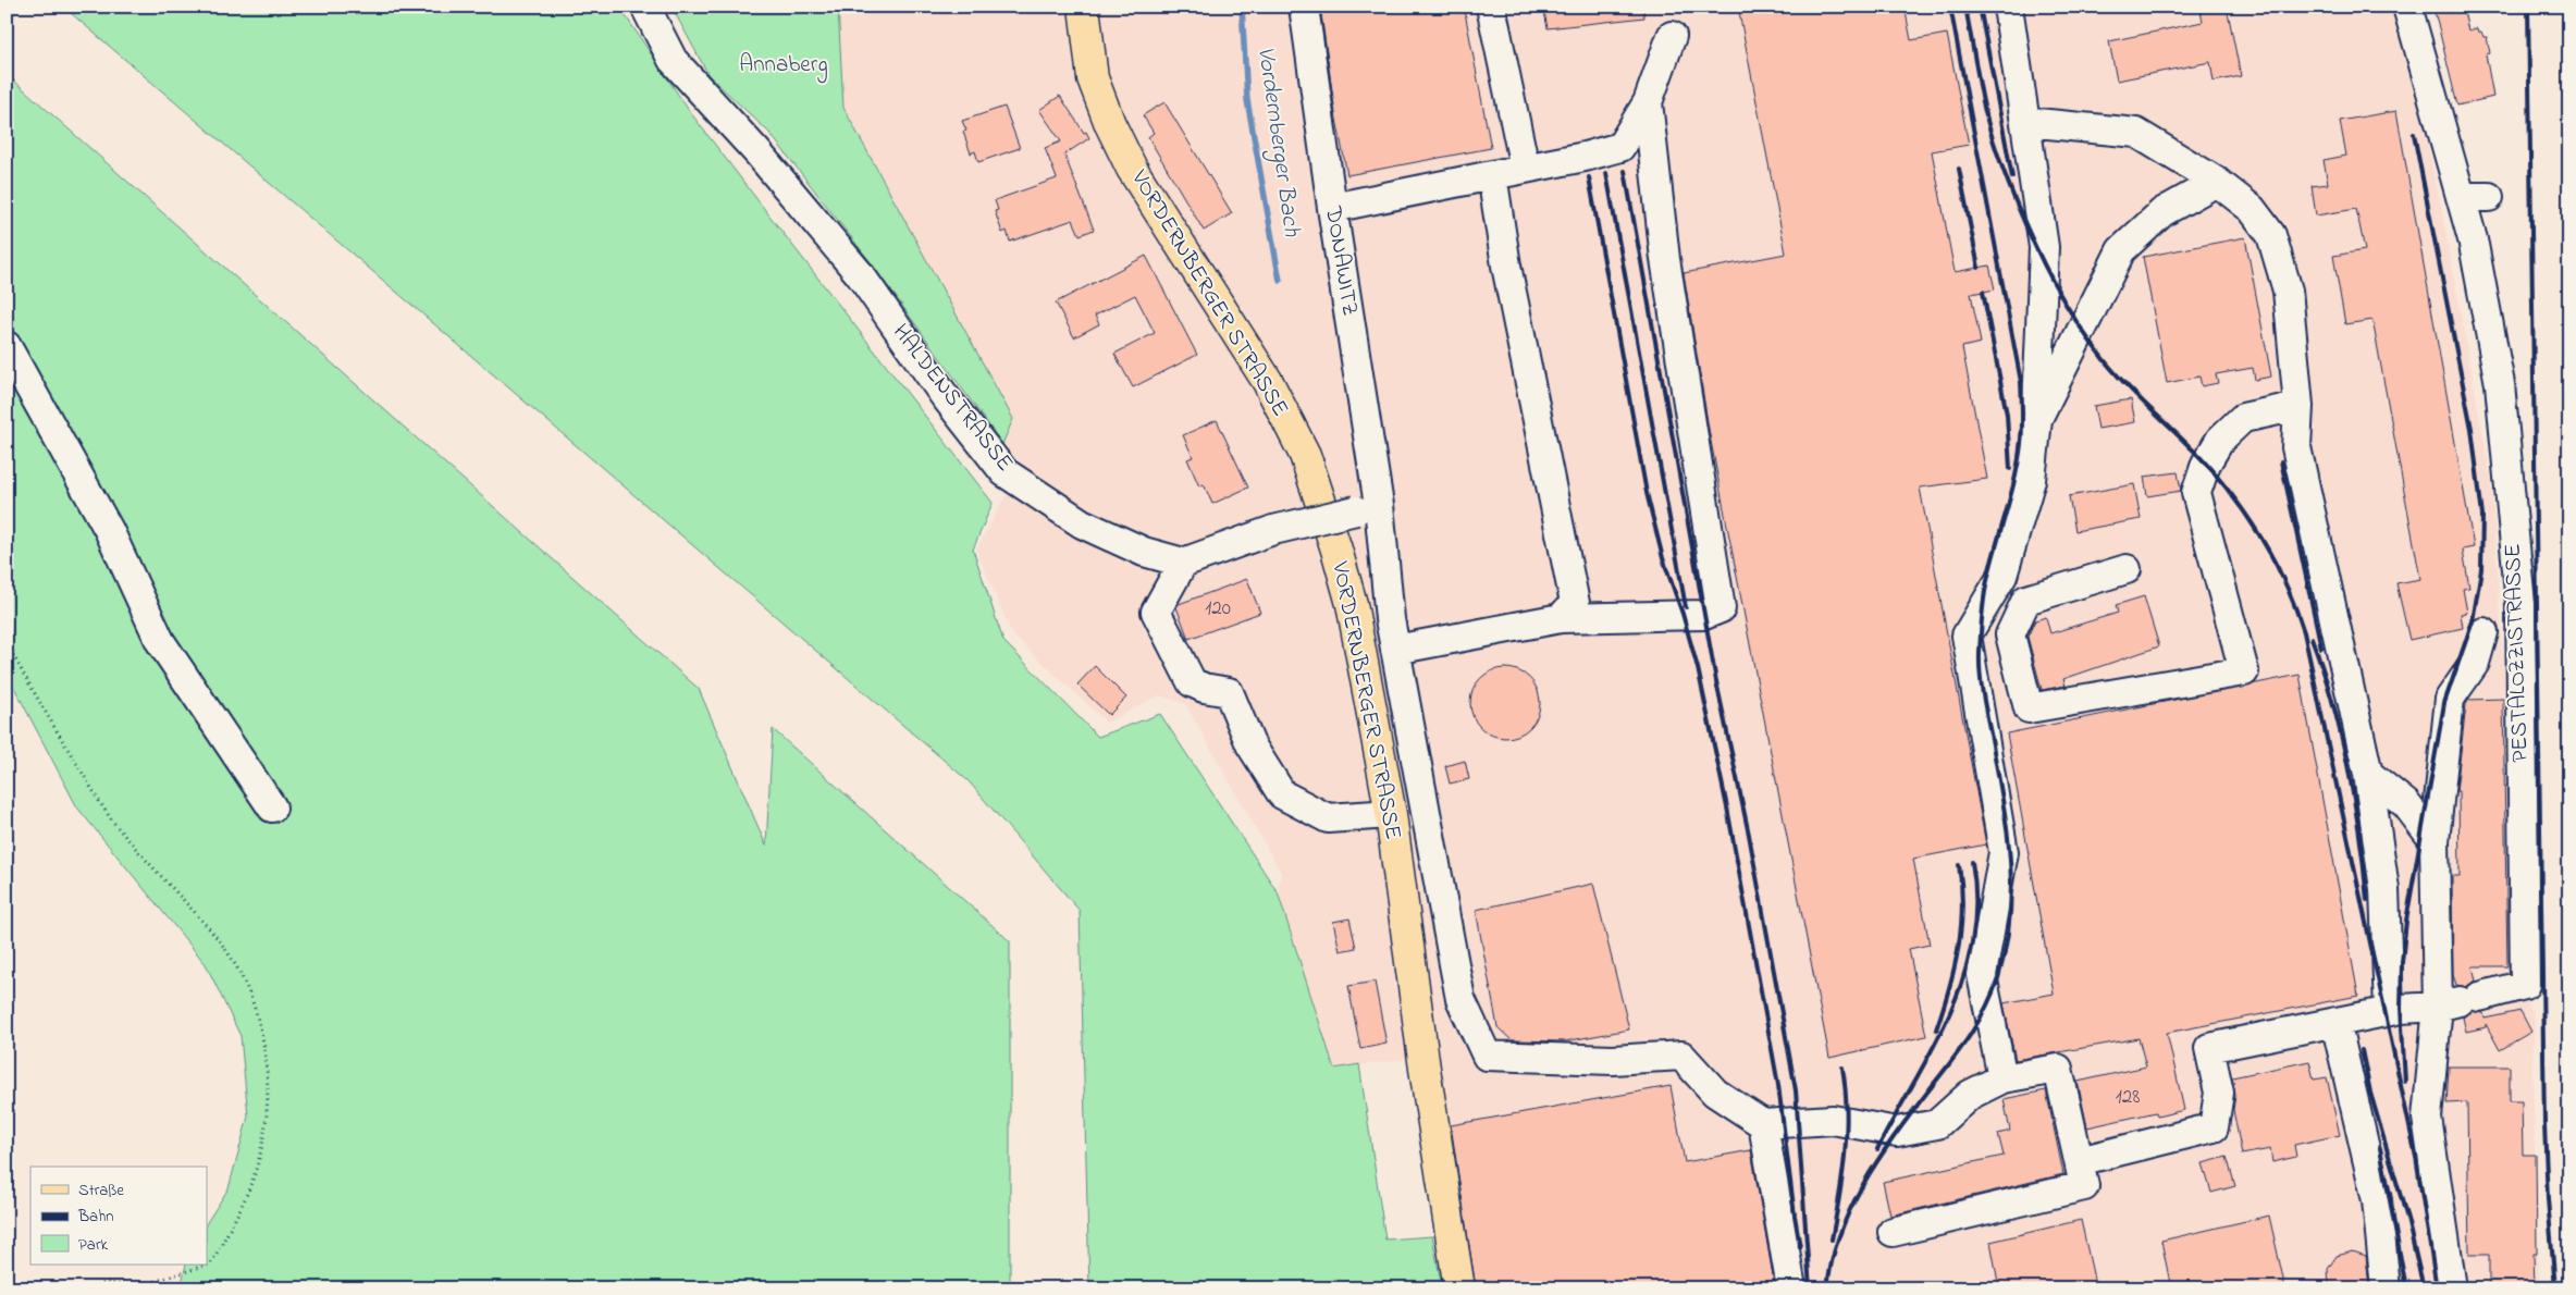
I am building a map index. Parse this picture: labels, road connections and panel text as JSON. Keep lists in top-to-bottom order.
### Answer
{
  "streets": {
    "main road": ["VORDERNBERGER STRASSE"],
    "street": ["DONAWITZ", "HALDENSTRASSE", "PESTALOZZISTRASSE"]
  },
  "water": ["Vordernberger Bach"],
  "parks": ["Annaberg"],
  "house_numbers": ["120", "128"],
  "legend": ["Straße", "Bahn", "Park"]
}
